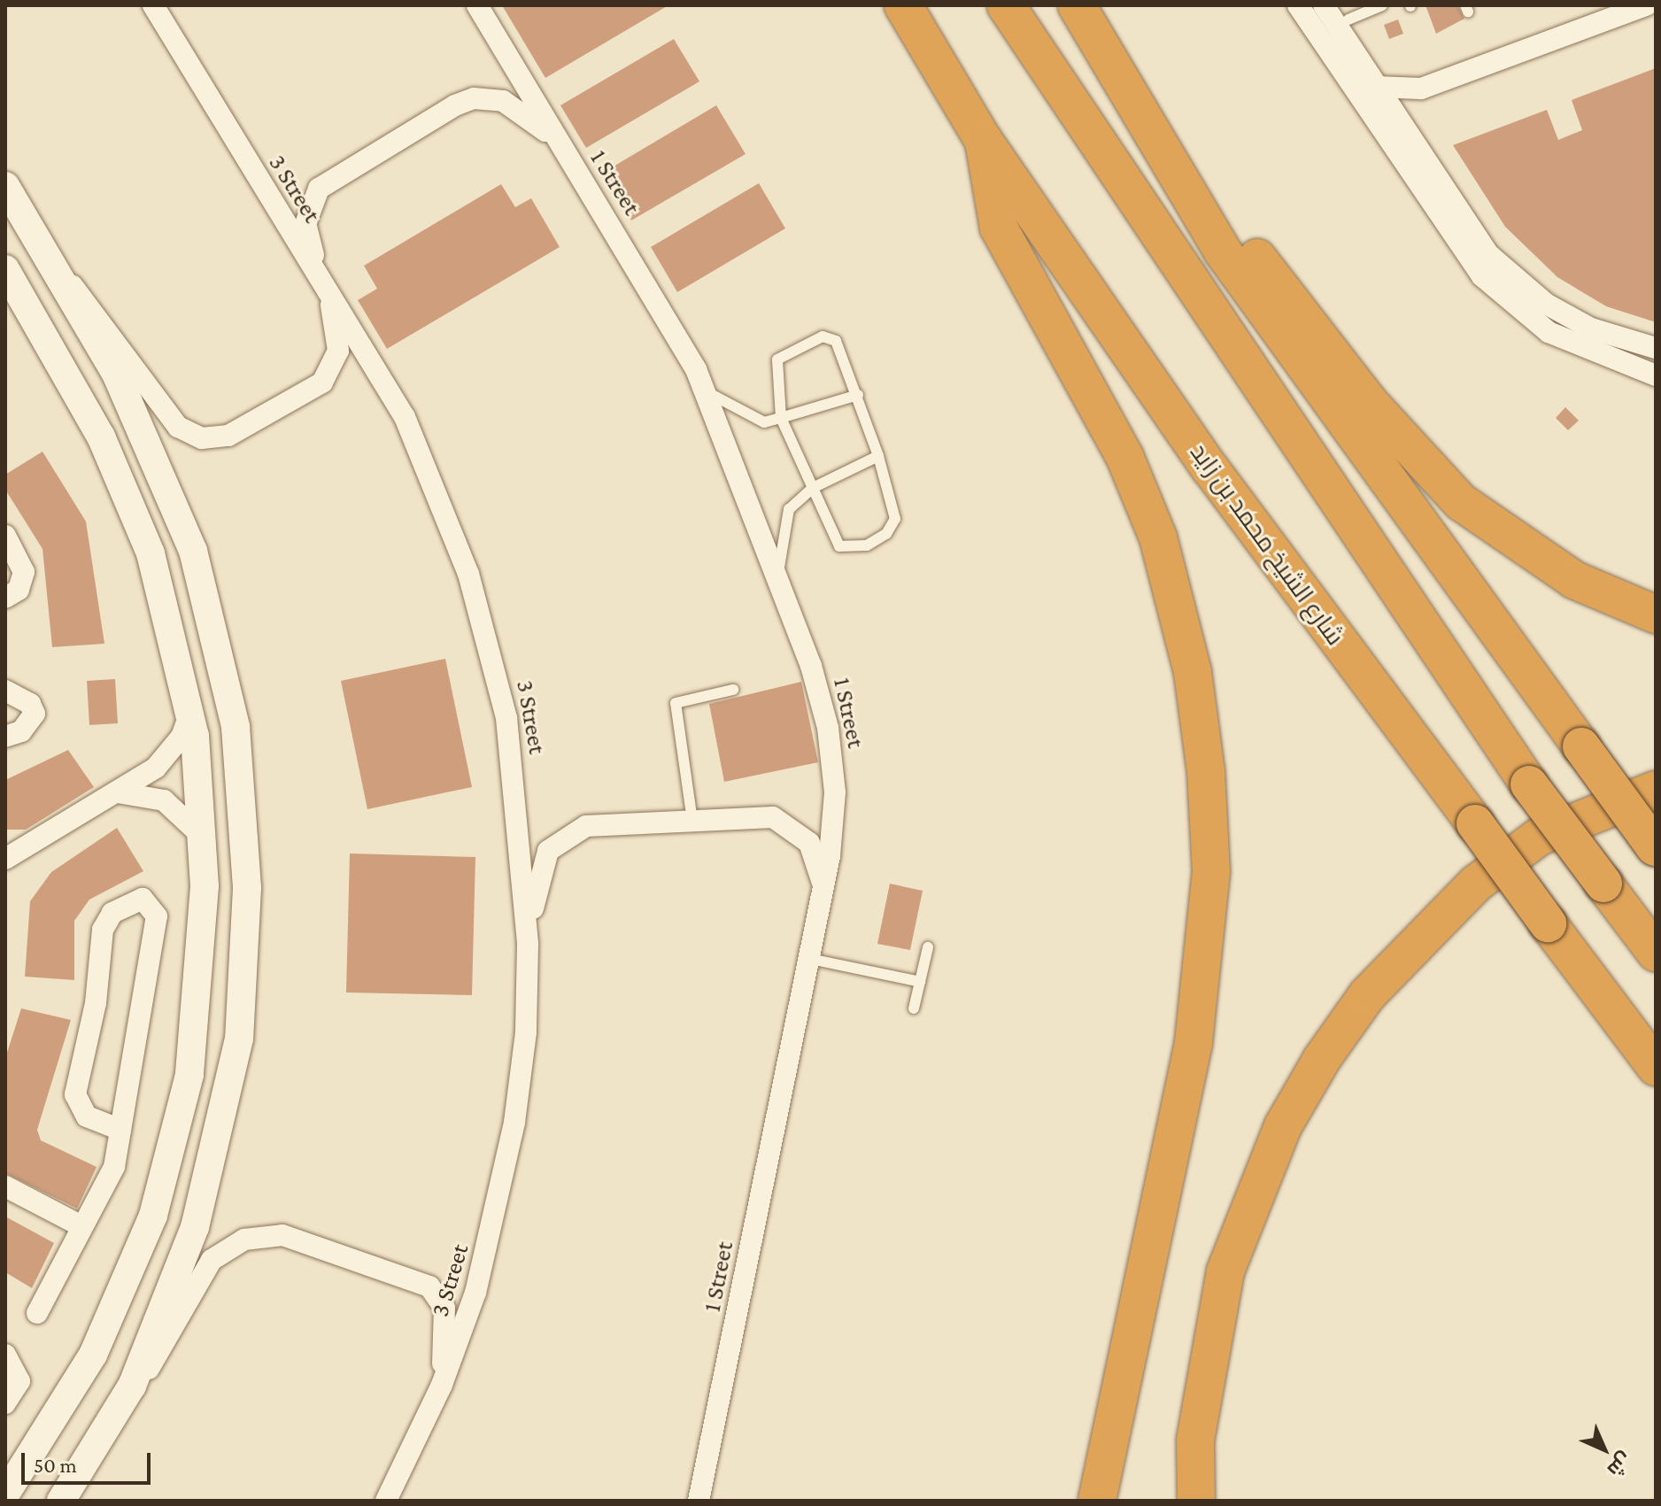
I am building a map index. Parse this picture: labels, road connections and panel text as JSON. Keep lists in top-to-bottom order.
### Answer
{
  "streets": {
    "highway": ["شارع الشيخ محمد بن زايد"],
    "street": ["1 Street", "3 Street"]
  },
  "scale_bar": "50 m",
  "north": "bottom right"
}
